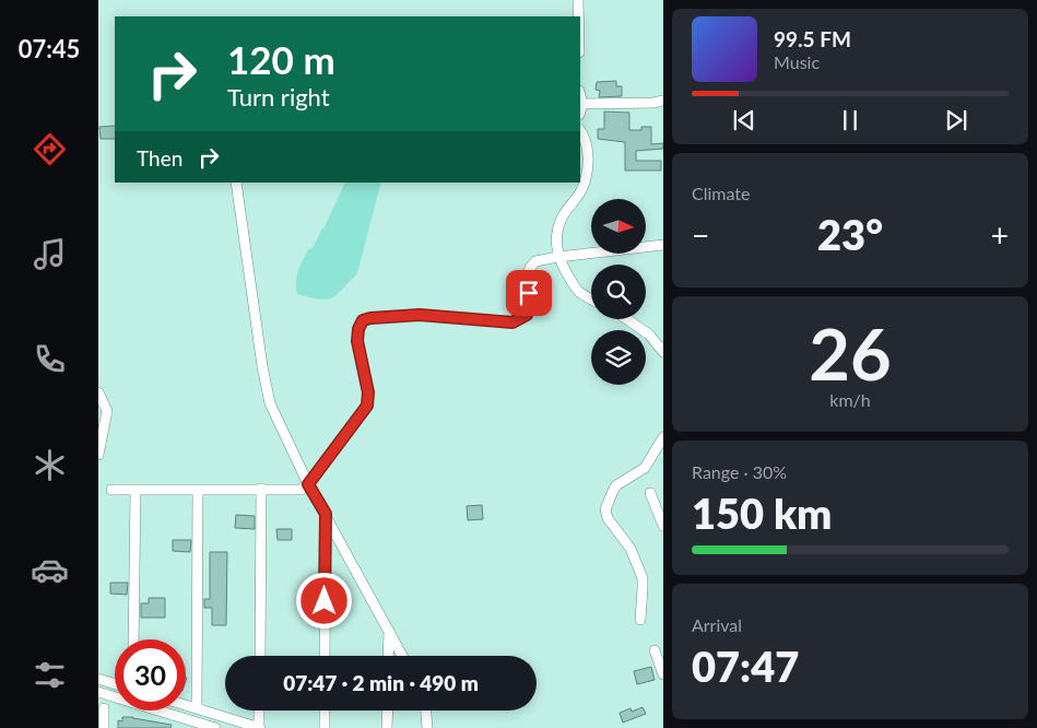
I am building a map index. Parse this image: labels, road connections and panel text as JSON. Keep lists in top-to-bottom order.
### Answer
{
  "north": "right",
  "page": {
    "tabs": "07:45",
    "turn": ["120 m", "Turn right"],
    "song": ["99.5 FM", "Music"],
    "then": "Then",
    "tile": [
      "Climate",
      ["26", "km/h"],
      ["Range · 30%", "150 km"],
      ["Arrival", "07:47"]
    ],
    "heat": ["−", "23°", "+"],
    "limit": "30",
    "trip": "07:47 · 2 min · 490 m"
  }
}
